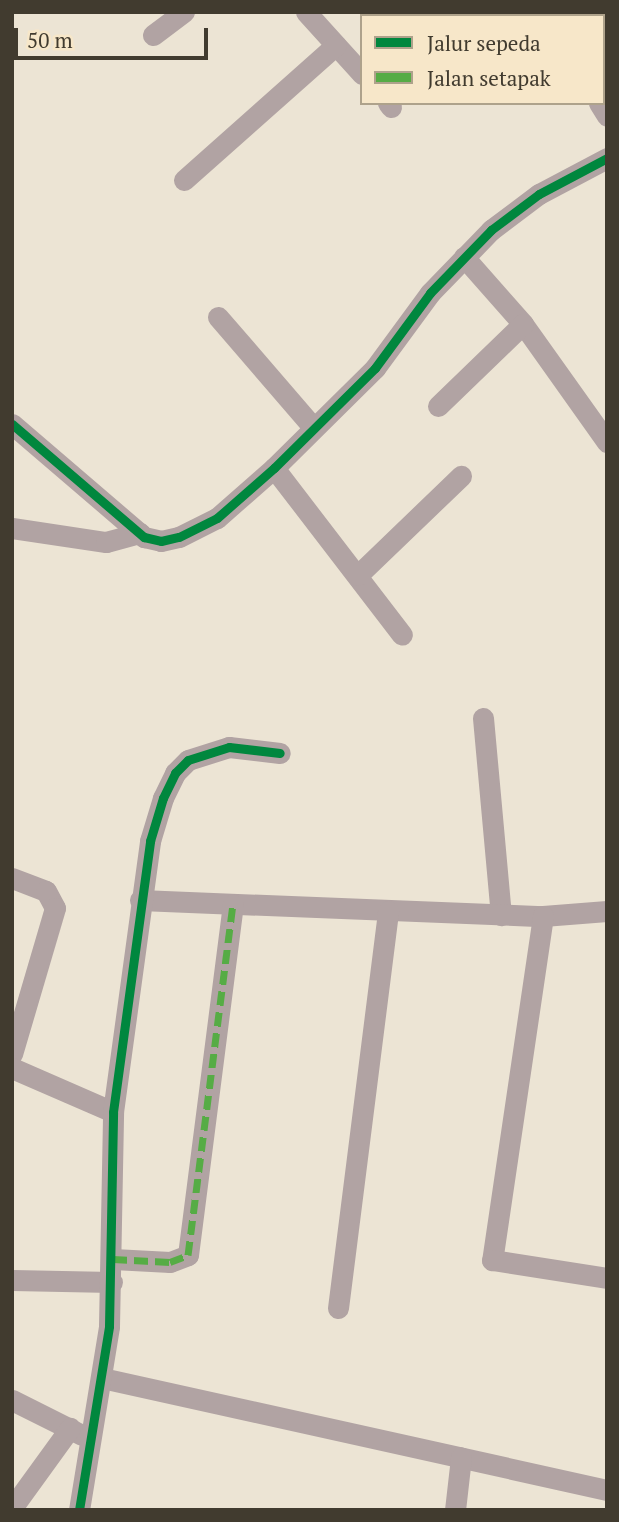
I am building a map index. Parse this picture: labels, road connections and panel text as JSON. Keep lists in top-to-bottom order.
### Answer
{
  "legend": ["Jalur sepeda", "Jalan setapak"],
  "scale_bar": "50 m"
}
